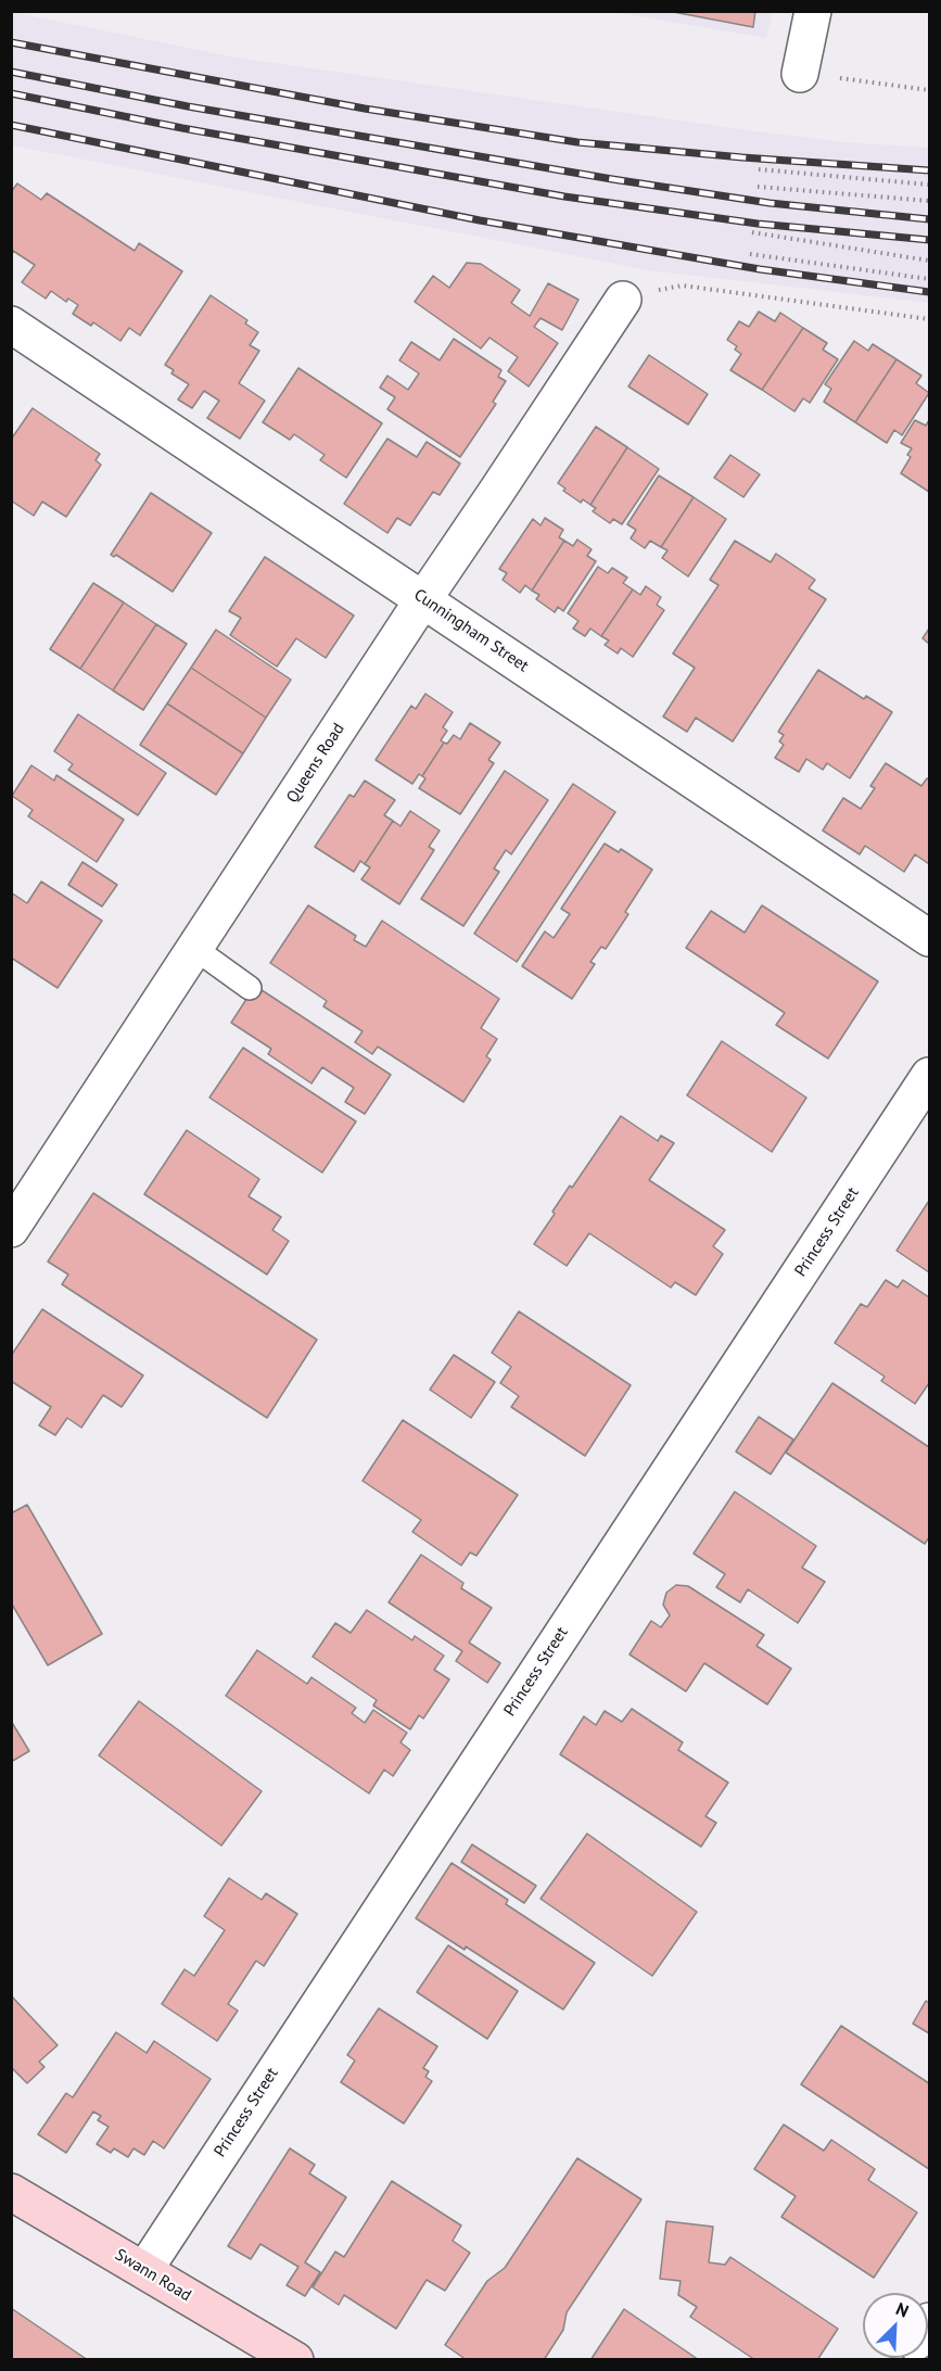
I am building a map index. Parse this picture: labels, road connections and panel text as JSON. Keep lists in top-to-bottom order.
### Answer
{
  "streets": {
    "main road": ["Swann Road"],
    "street": ["Cunningham Street", "Queens Road", "Princess Street"]
  },
  "crossings": [
    ["Cunningham Street", "Queens Road"],
    ["Princess Street", "Swann Road"]
  ],
  "north": "top right"
}
